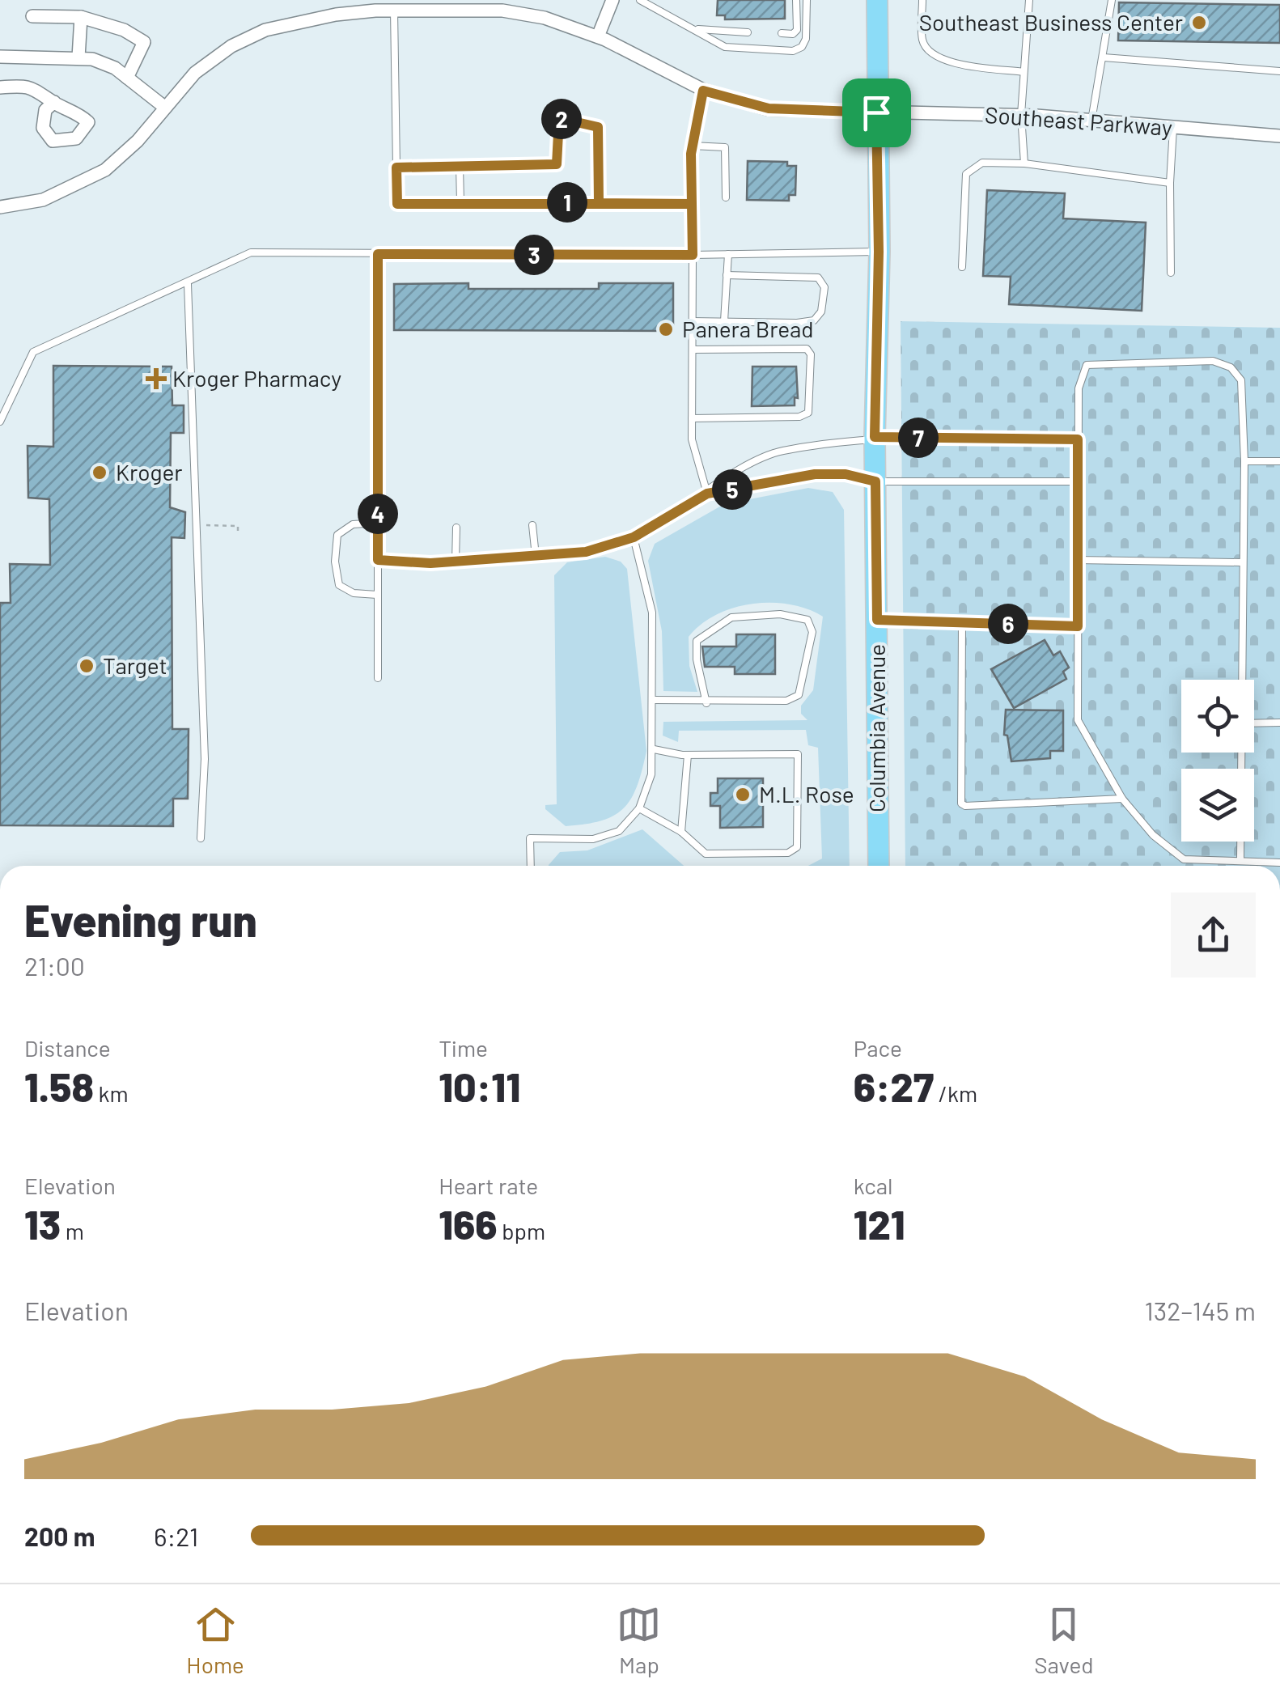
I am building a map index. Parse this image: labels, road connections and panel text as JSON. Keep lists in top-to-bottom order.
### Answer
{
  "streets": {
    "main road": ["Columbia Avenue"],
    "street": ["Southeast Parkway"]
  },
  "crossings": [
    ["Southeast Parkway", "Columbia Avenue"]
  ],
  "places": {
    "other": [
      "Southeast Business Center",
      "Panera Bread",
      "Kroger",
      "Target",
      "M.L. Rose"
    ],
    "health": ["Kroger Pharmacy"]
  },
  "page": {
    "pins": [
      "2",
      "1",
      "3",
      "7",
      "5",
      "4",
      "6"
    ],
    "heading": ["Evening run", "21:00"],
    "stats": [
      ["Distance", "1.58 km"],
      ["Time", "10:11"],
      ["Pace", "6:27 /km"],
      ["Elevation", "13 m"],
      ["Heart rate", "166 bpm"],
      ["kcal", "121"]
    ],
    "chart": ["Elevation", "132–145 m"],
    "list": [
      {
        "name": "200 m",
        "note": "6:21"
      }
    ],
    "tabs": ["Home", "Map", "Saved"]
  }
}
